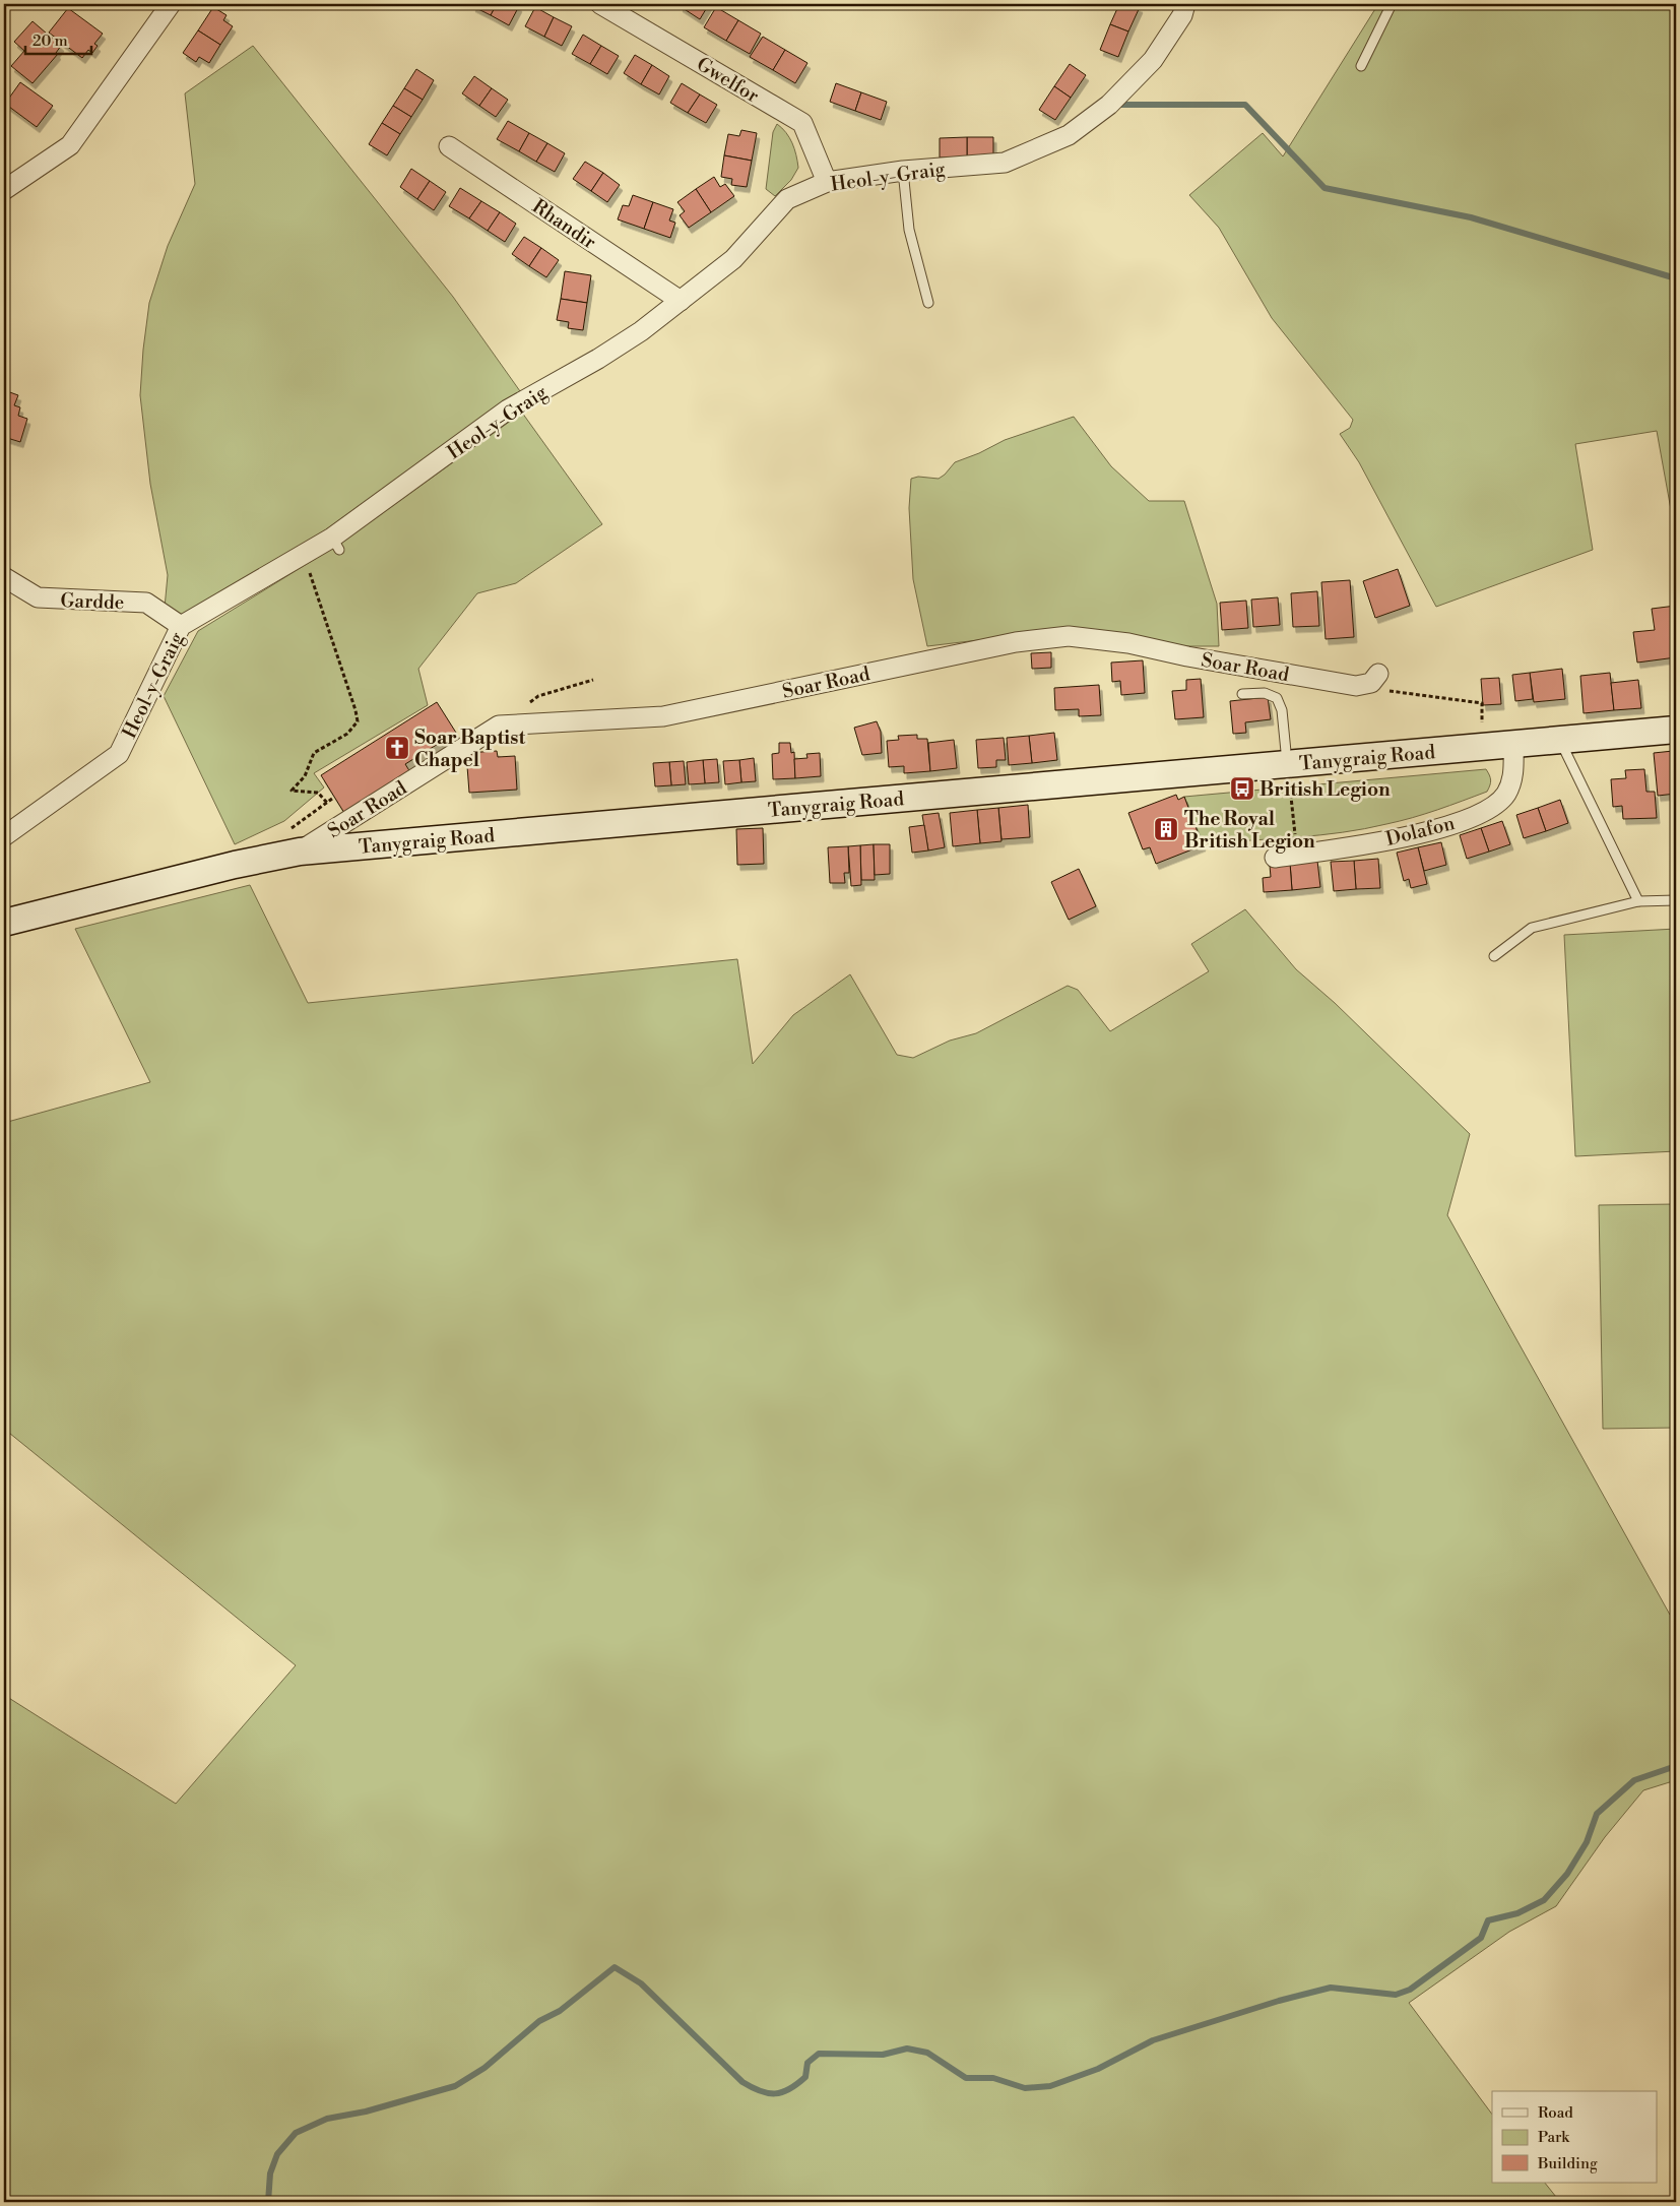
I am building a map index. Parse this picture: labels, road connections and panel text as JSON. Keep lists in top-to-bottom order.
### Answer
{
  "streets": {
    "main road": ["Tanygraig Road"],
    "street": [
      "Gwelfor",
      "Heol-y-Graig",
      "Rhandir",
      "Gardde",
      "Soar Road",
      "Dolafon"
    ]
  },
  "crossings": [
    ["Gwelfor", "Heol-y-Graig"],
    ["Heol-y-Graig", "Rhandir"],
    ["Heol-y-Graig", "Gardde"],
    ["Soar Road", "Tanygraig Road"],
    ["Tanygraig Road", "Dolafon"]
  ],
  "places": {
    "church": ["Soar Baptist Chapel"],
    "bus stop": ["British Legion"],
    "building": ["The Royal British Legion"]
  },
  "legend": ["Road", "Park", "Building"],
  "scale_bar": "20 m"
}
